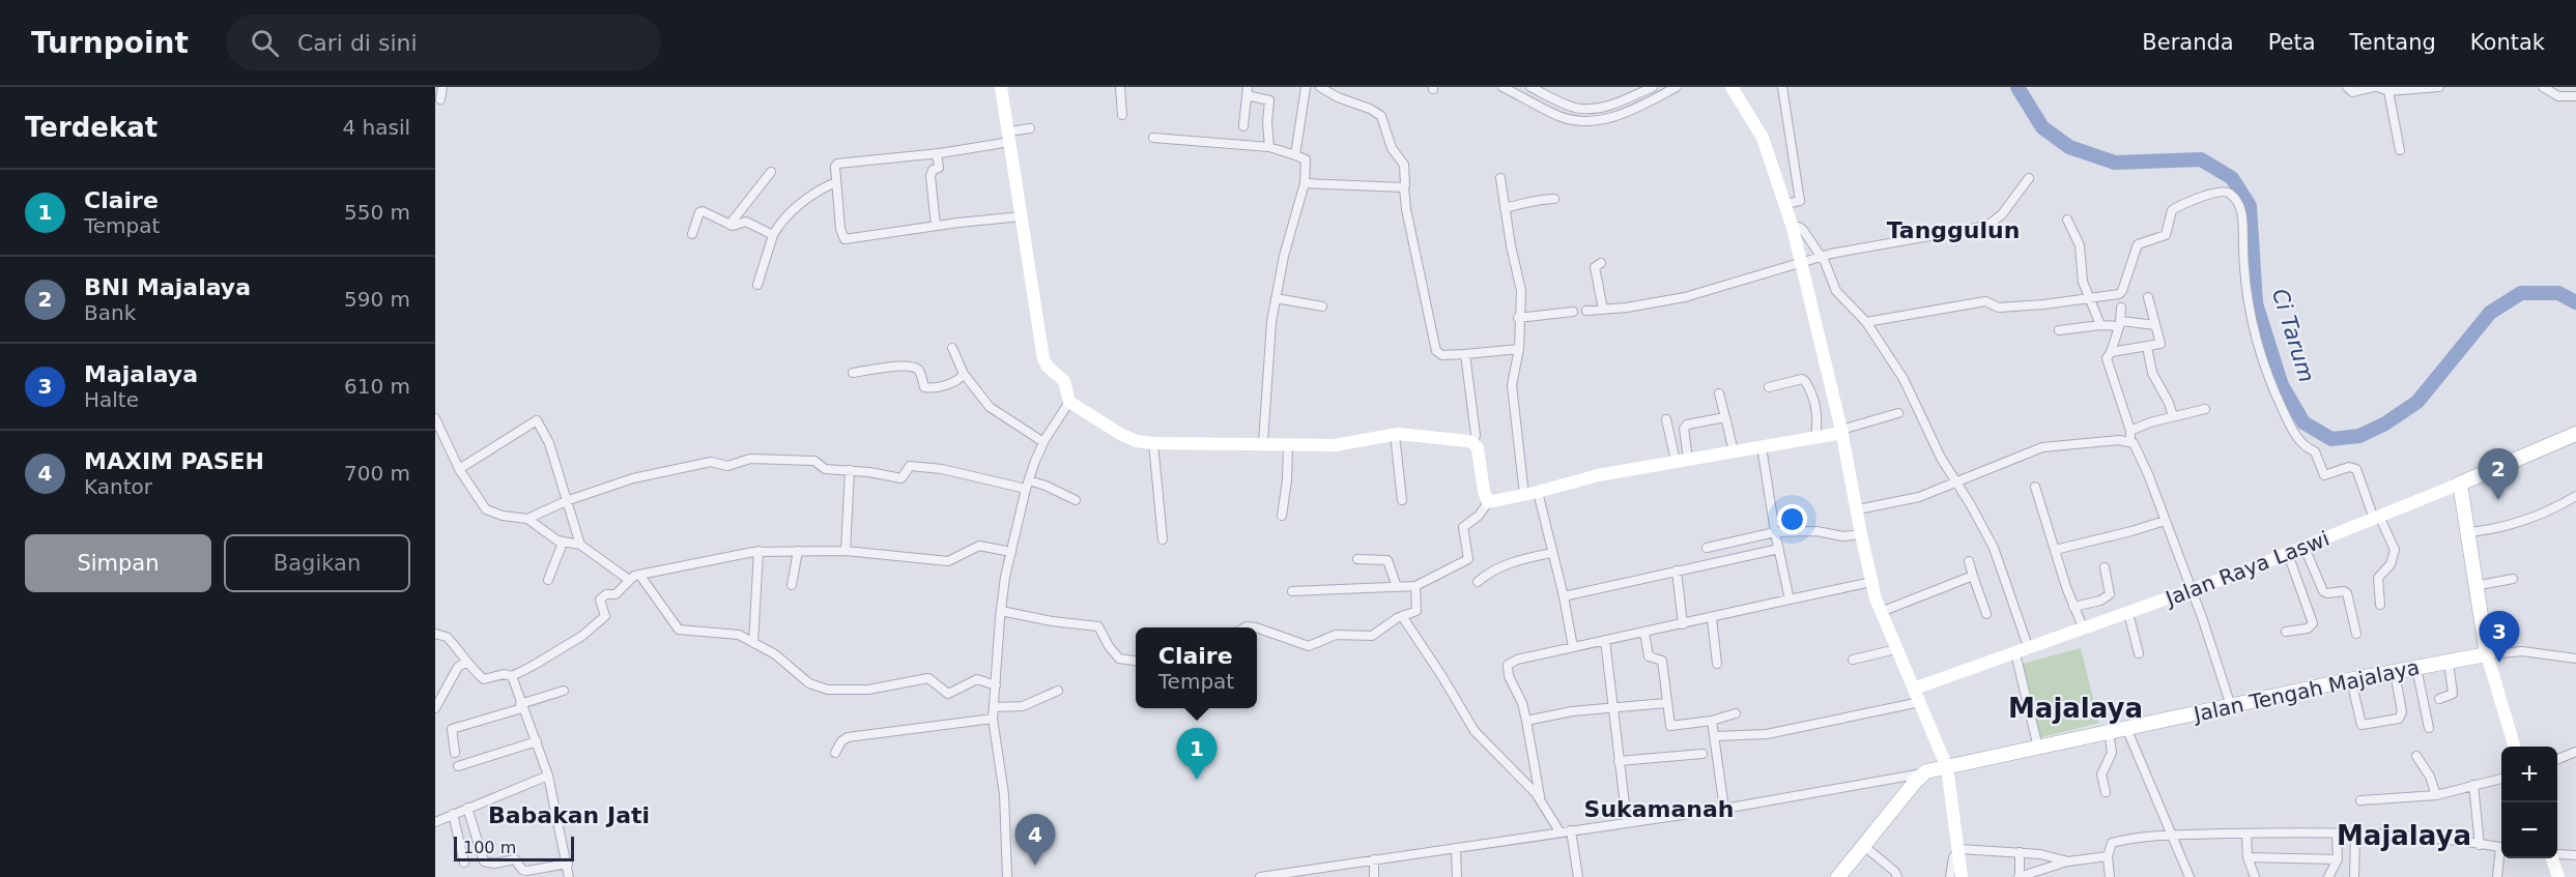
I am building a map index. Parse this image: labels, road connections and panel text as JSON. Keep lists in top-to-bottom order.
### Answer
{
  "streets": {
    "main road": ["Jalan Raya Laswi", "Jalan Tengah Majalaya"]
  },
  "districts": [
    "Tanggulun",
    "Majalaya",
    "Sukamanah",
    "Babakan Jati",
    "Majalaya"
  ],
  "water": ["Ci Tarum"],
  "scale_bar": "100 m",
  "page": {
    "header": "Turnpoint",
    "search": "Cari di sini",
    "nav": [
      "Beranda",
      "Peta",
      "Tentang",
      "Kontak"
    ],
    "heading": ["Terdekat", "4 hasil"],
    "list": [
      {
        "mark": "1",
        "name": "Claire",
        "note": "Tempat",
        "value": "550 m"
      },
      {
        "mark": "2",
        "name": "BNI Majalaya",
        "note": "Bank",
        "value": "590 m"
      },
      {
        "mark": "3",
        "name": "Majalaya",
        "note": "Halte",
        "value": "610 m"
      },
      {
        "mark": "4",
        "name": "MAXIM PASEH",
        "note": "Kantor",
        "value": "700 m"
      }
    ],
    "pins": [
      "2",
      "3",
      "1",
      "4"
    ],
    "buttons": ["Simpan", "Bagikan"],
    "popup": ["Claire", "Tempat"],
    "map_buttons": ["+", "−"],
    "scale": "100 m"
  }
}
